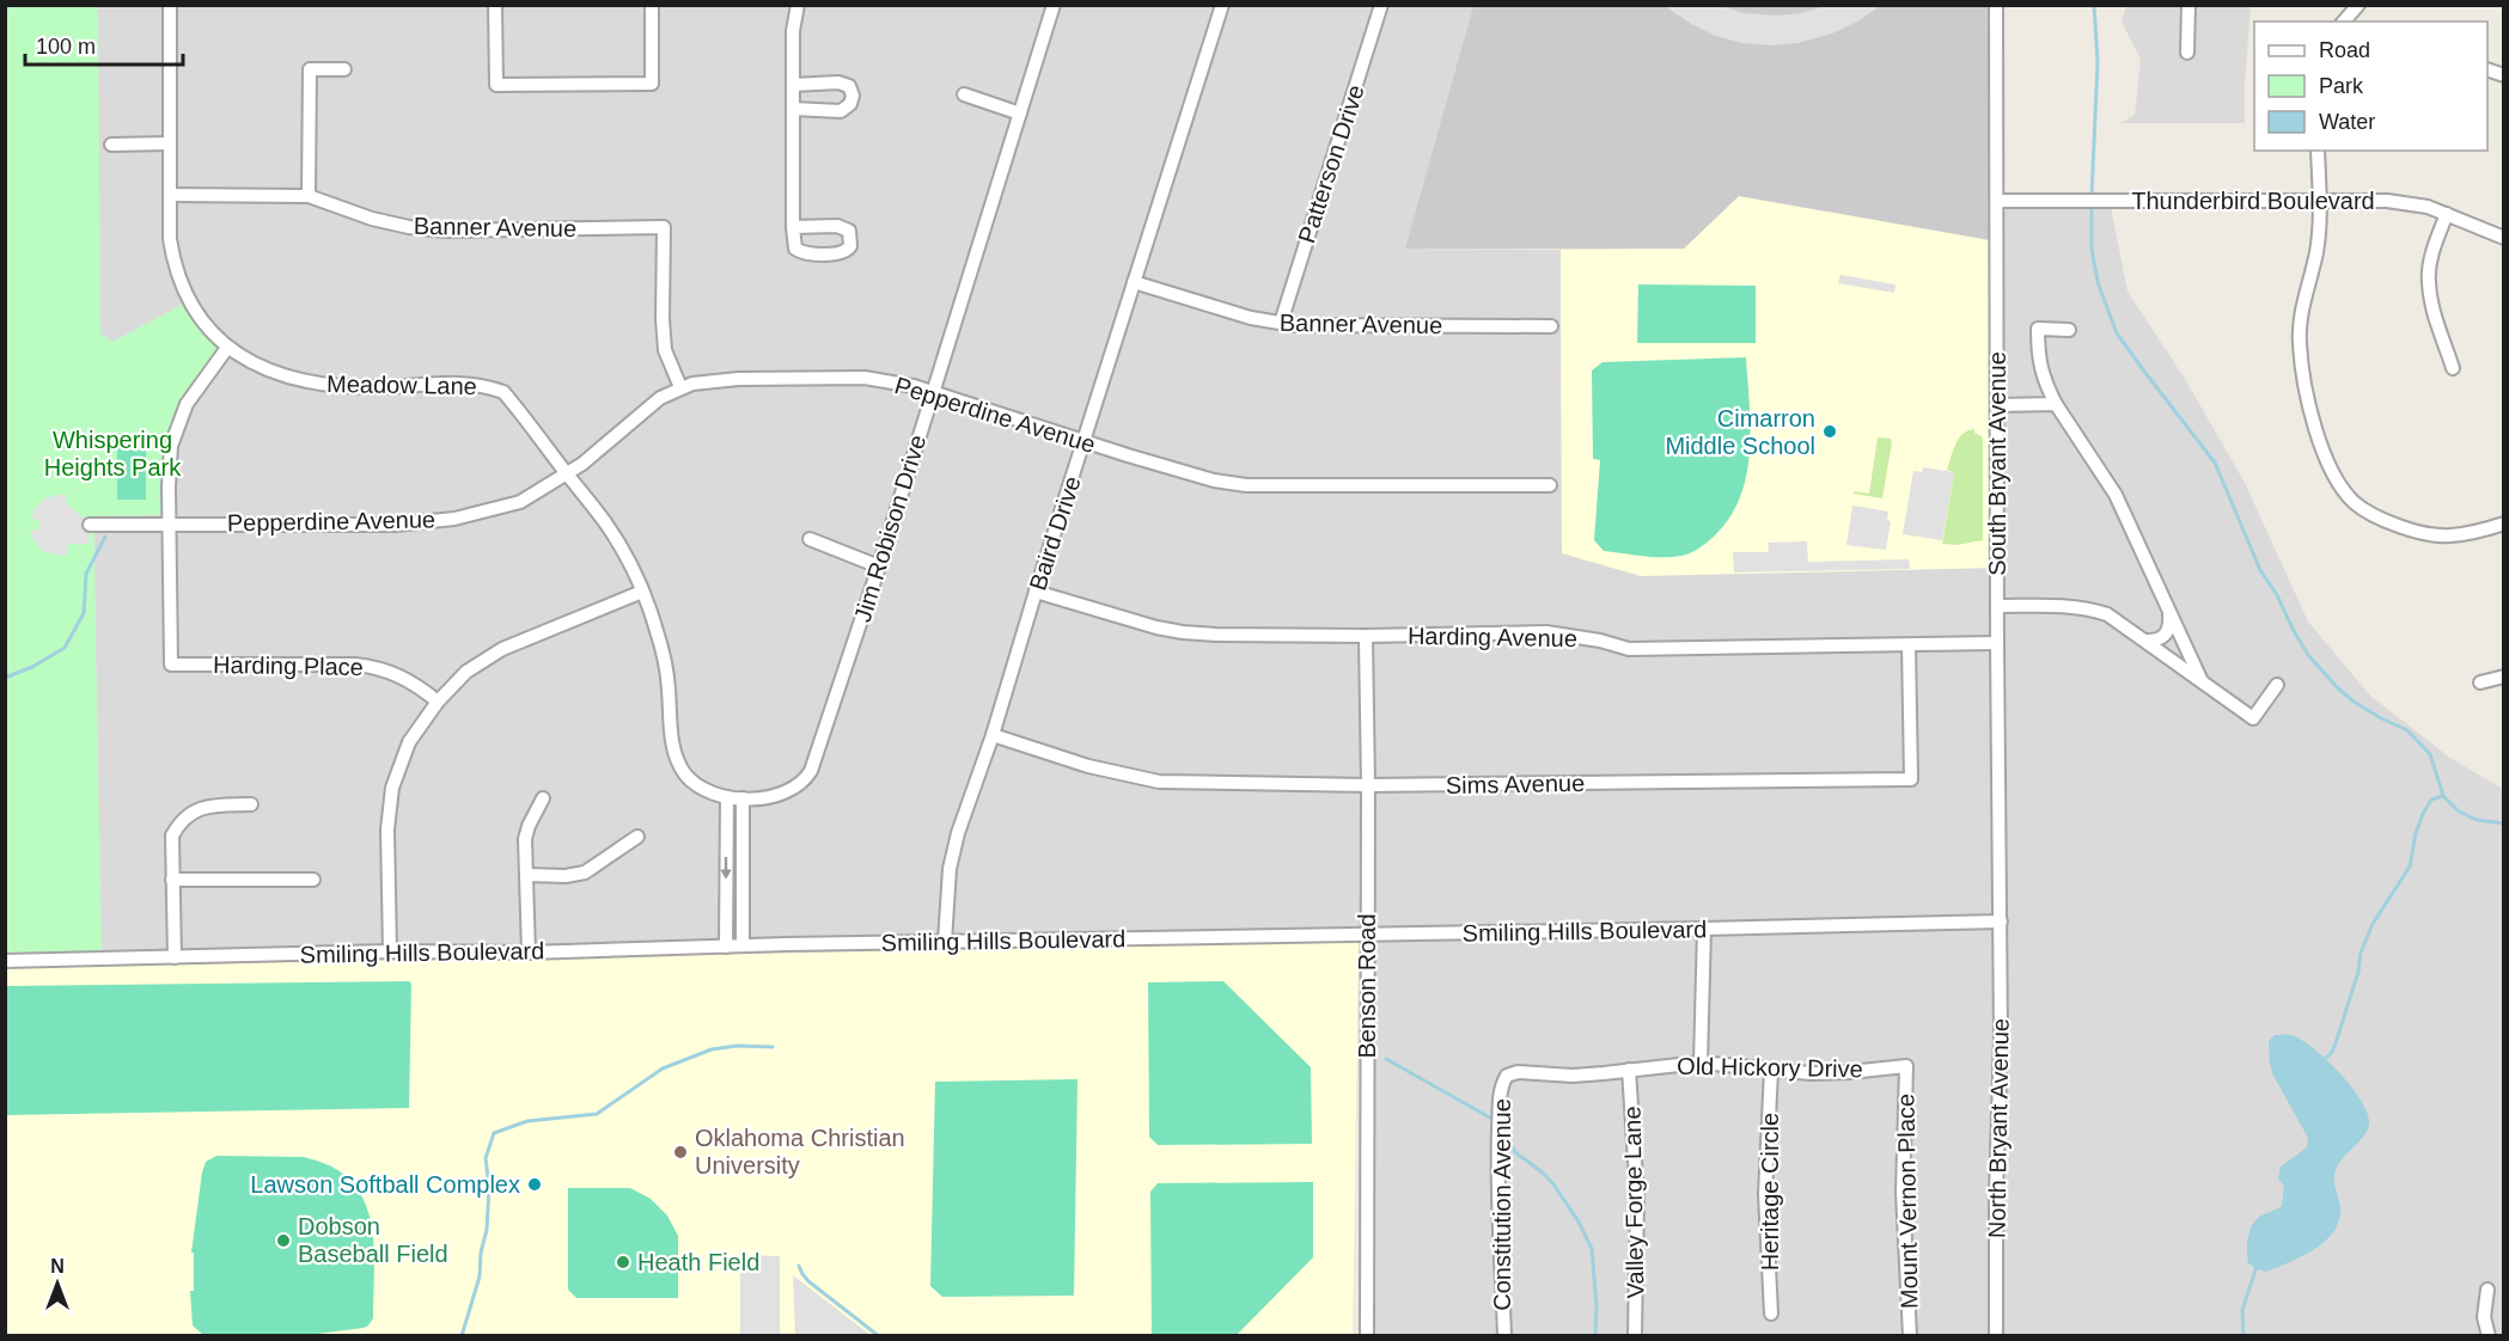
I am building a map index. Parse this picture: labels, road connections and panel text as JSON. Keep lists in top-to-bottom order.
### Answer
{
  "streets": {
    "street": [
      "Patterson Drive",
      "Thunderbird Boulevard",
      "Banner Avenue",
      "Meadow Lane",
      "Pepperdine Avenue",
      "South Bryant Avenue",
      "Jim Robison Drive",
      "Baird Drive",
      "Harding Avenue",
      "Harding Place",
      "Sims Avenue",
      "Smiling Hills Boulevard",
      "Benson Road",
      "Old Hickory Drive",
      "North Bryant Avenue",
      "Heritage Circle",
      "Mount Vernon Place",
      "Valley Forge Lane",
      "Constitution Avenue"
    ]
  },
  "crossings": [
    ["Patterson Drive", "Banner Avenue"],
    ["Thunderbird Boulevard", "South Bryant Avenue"],
    ["Banner Avenue", "Meadow Lane"],
    ["Banner Avenue", "Pepperdine Avenue"],
    ["Banner Avenue", "Baird Drive"],
    ["Meadow Lane", "Pepperdine Avenue"],
    ["Meadow Lane", "Jim Robison Drive"],
    ["Pepperdine Avenue", "Jim Robison Drive"],
    ["Pepperdine Avenue", "Baird Drive"],
    ["Pepperdine Avenue", "Harding Place"],
    ["South Bryant Avenue", "Harding Avenue"],
    ["South Bryant Avenue", "Smiling Hills Boulevard"],
    ["South Bryant Avenue", "North Bryant Avenue"],
    ["Baird Drive", "Harding Avenue"],
    ["Baird Drive", "Sims Avenue"],
    ["Baird Drive", "Smiling Hills Boulevard"],
    ["Harding Avenue", "Sims Avenue"],
    ["Harding Avenue", "Benson Road"],
    ["Sims Avenue", "Benson Road"],
    ["Smiling Hills Boulevard", "Benson Road"],
    ["Smiling Hills Boulevard", "North Bryant Avenue"],
    ["Old Hickory Drive", "Heritage Circle"],
    ["Old Hickory Drive", "Mount Vernon Place"],
    ["Old Hickory Drive", "Valley Forge Lane"],
    ["Old Hickory Drive", "Constitution Avenue"]
  ],
  "parks": ["Whispering Heights Park"],
  "places": [
    "Cimarron Middle School",
    "Oklahoma Christian University",
    "Lawson Softball Complex",
    "Dobson Baseball Field",
    "Heath Field"
  ],
  "legend": ["Road", "Park", "Water"],
  "scale_bar": "100 m",
  "north": "top"
}
